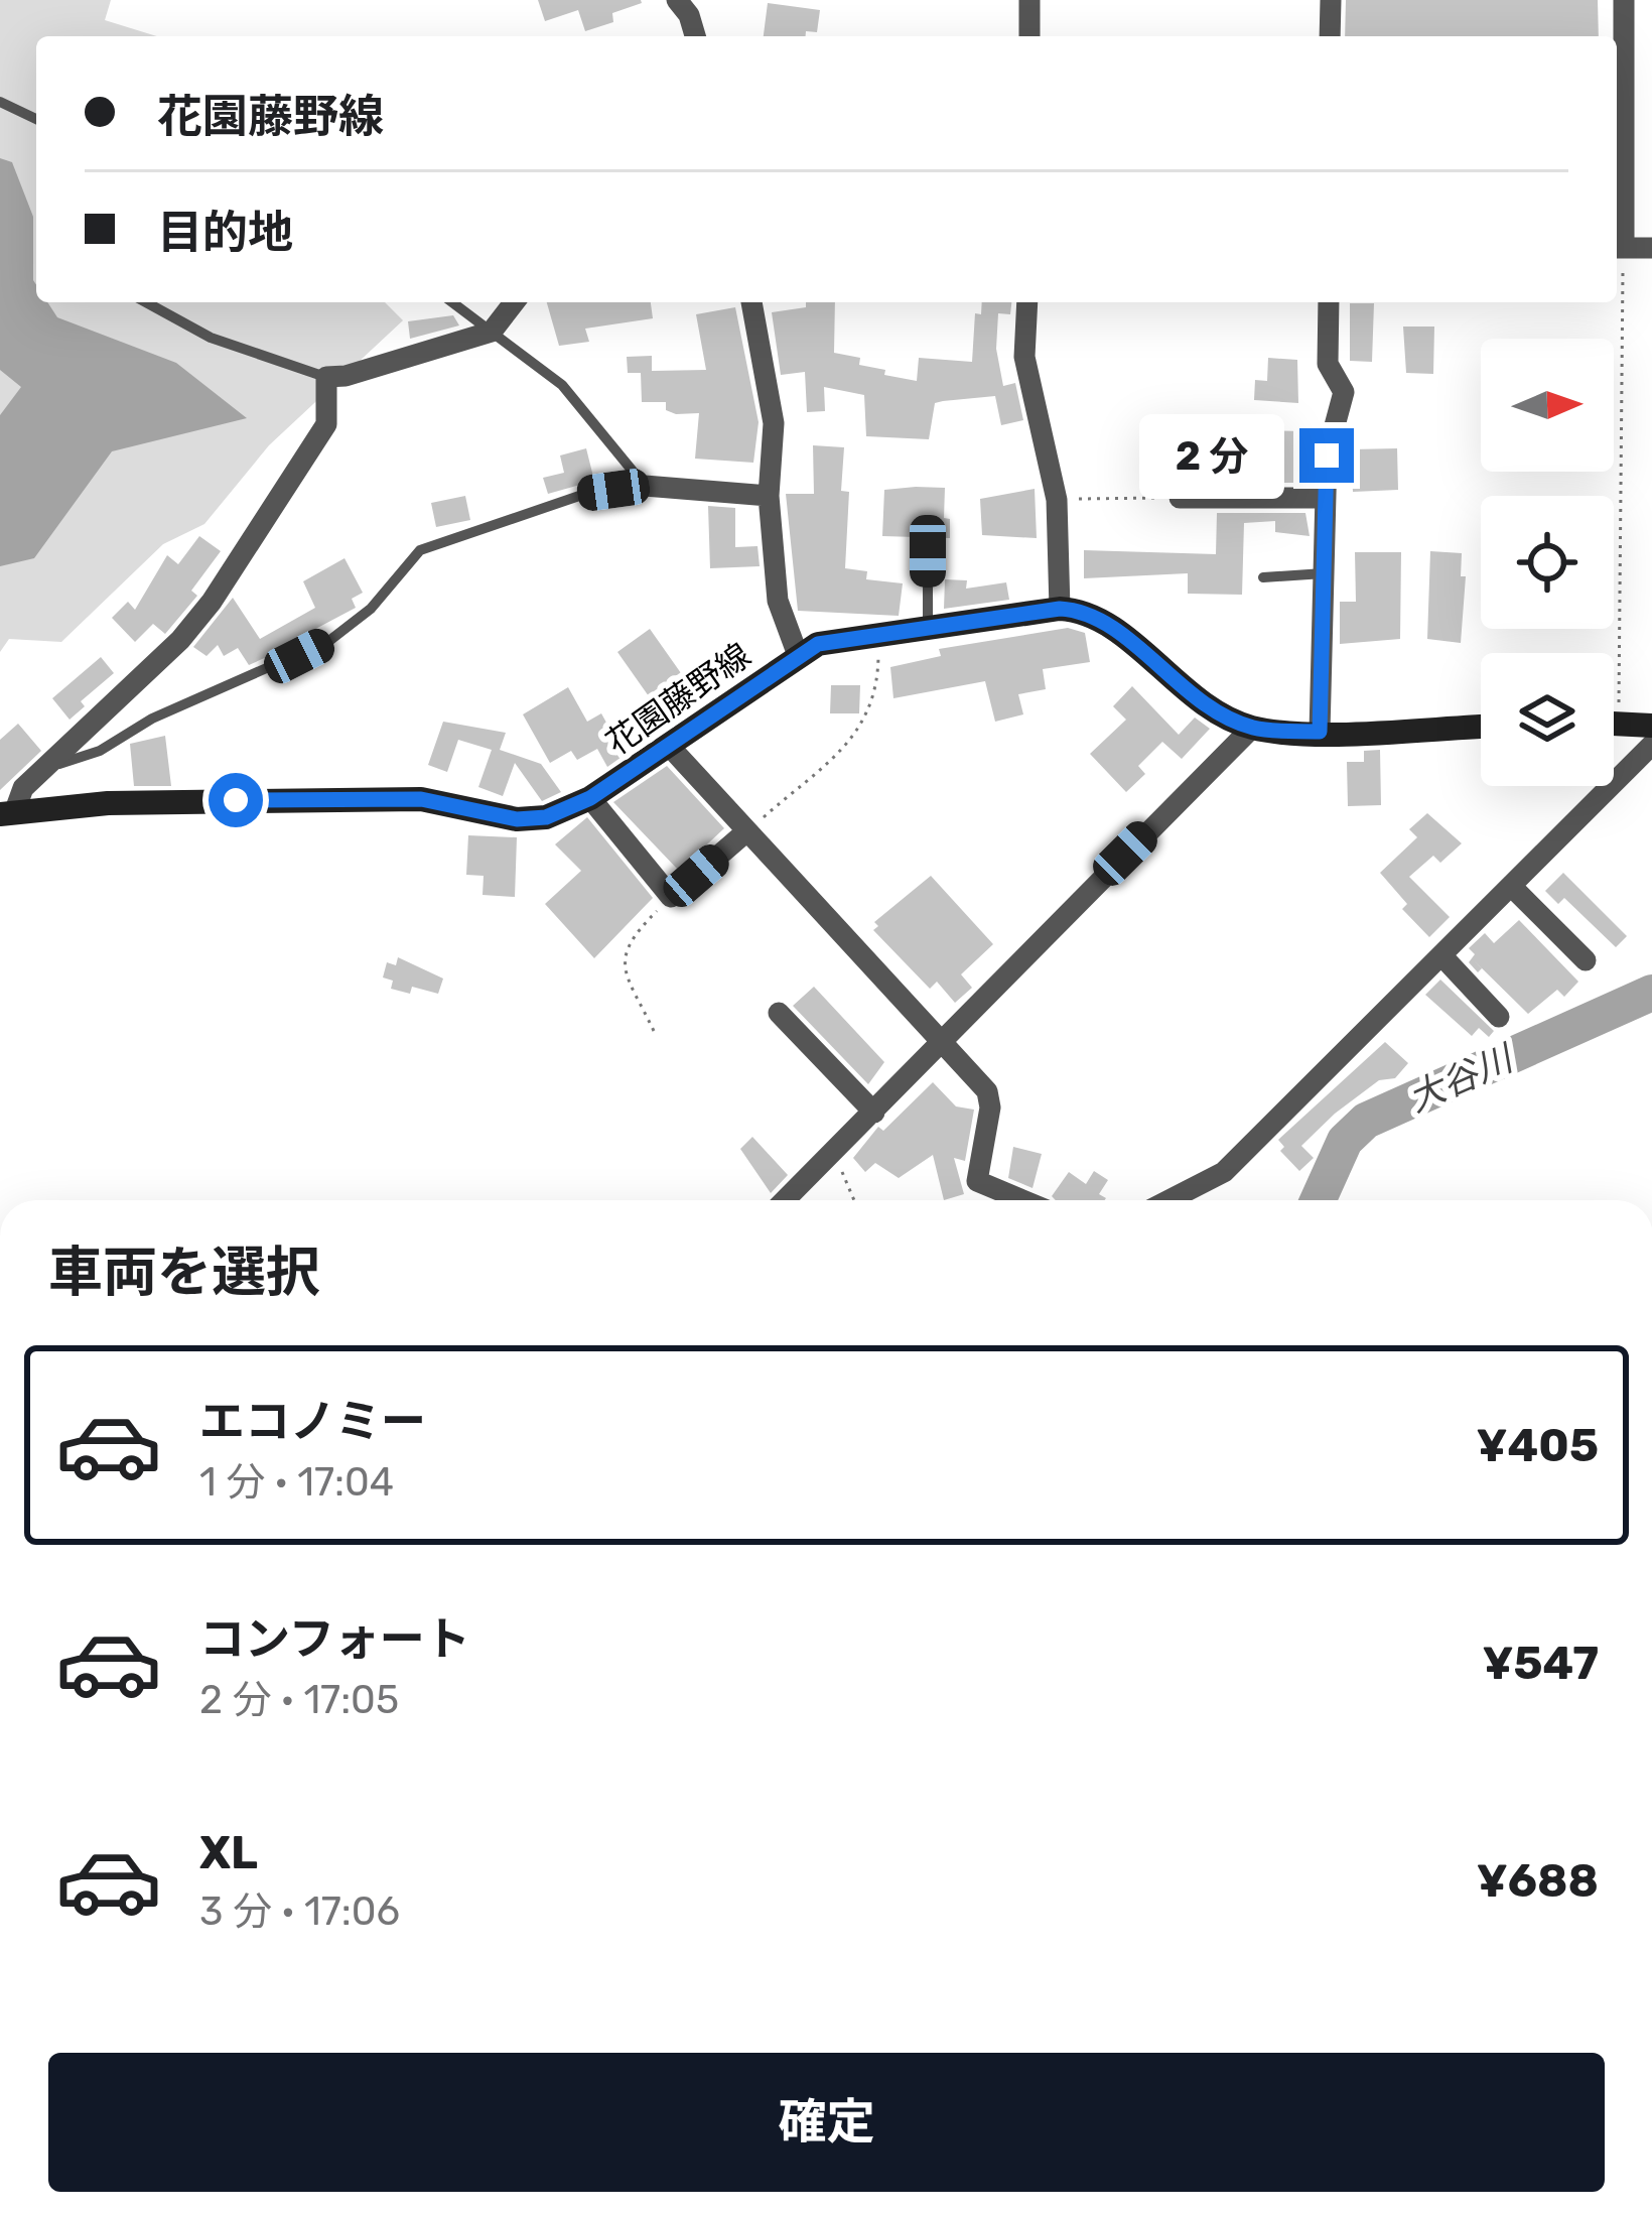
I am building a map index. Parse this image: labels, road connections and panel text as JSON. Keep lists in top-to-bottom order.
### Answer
{
  "streets": {
    "main road": ["花園藤野線"]
  },
  "water": ["大谷川"],
  "north": "right",
  "page": {
    "banner": ["花園藤野線", "目的地"],
    "bubble": "2 分",
    "heading": "車両を選択",
    "list": [
      {
        "name": "エコノミー",
        "note": "1 分 · 17:04",
        "value": "¥405"
      },
      {
        "name": "コンフォート",
        "note": "2 分 · 17:05",
        "value": "¥547"
      },
      {
        "name": "XL",
        "note": "3 分 · 17:06",
        "value": "¥688"
      }
    ],
    "buttons": "確定"
  }
}
